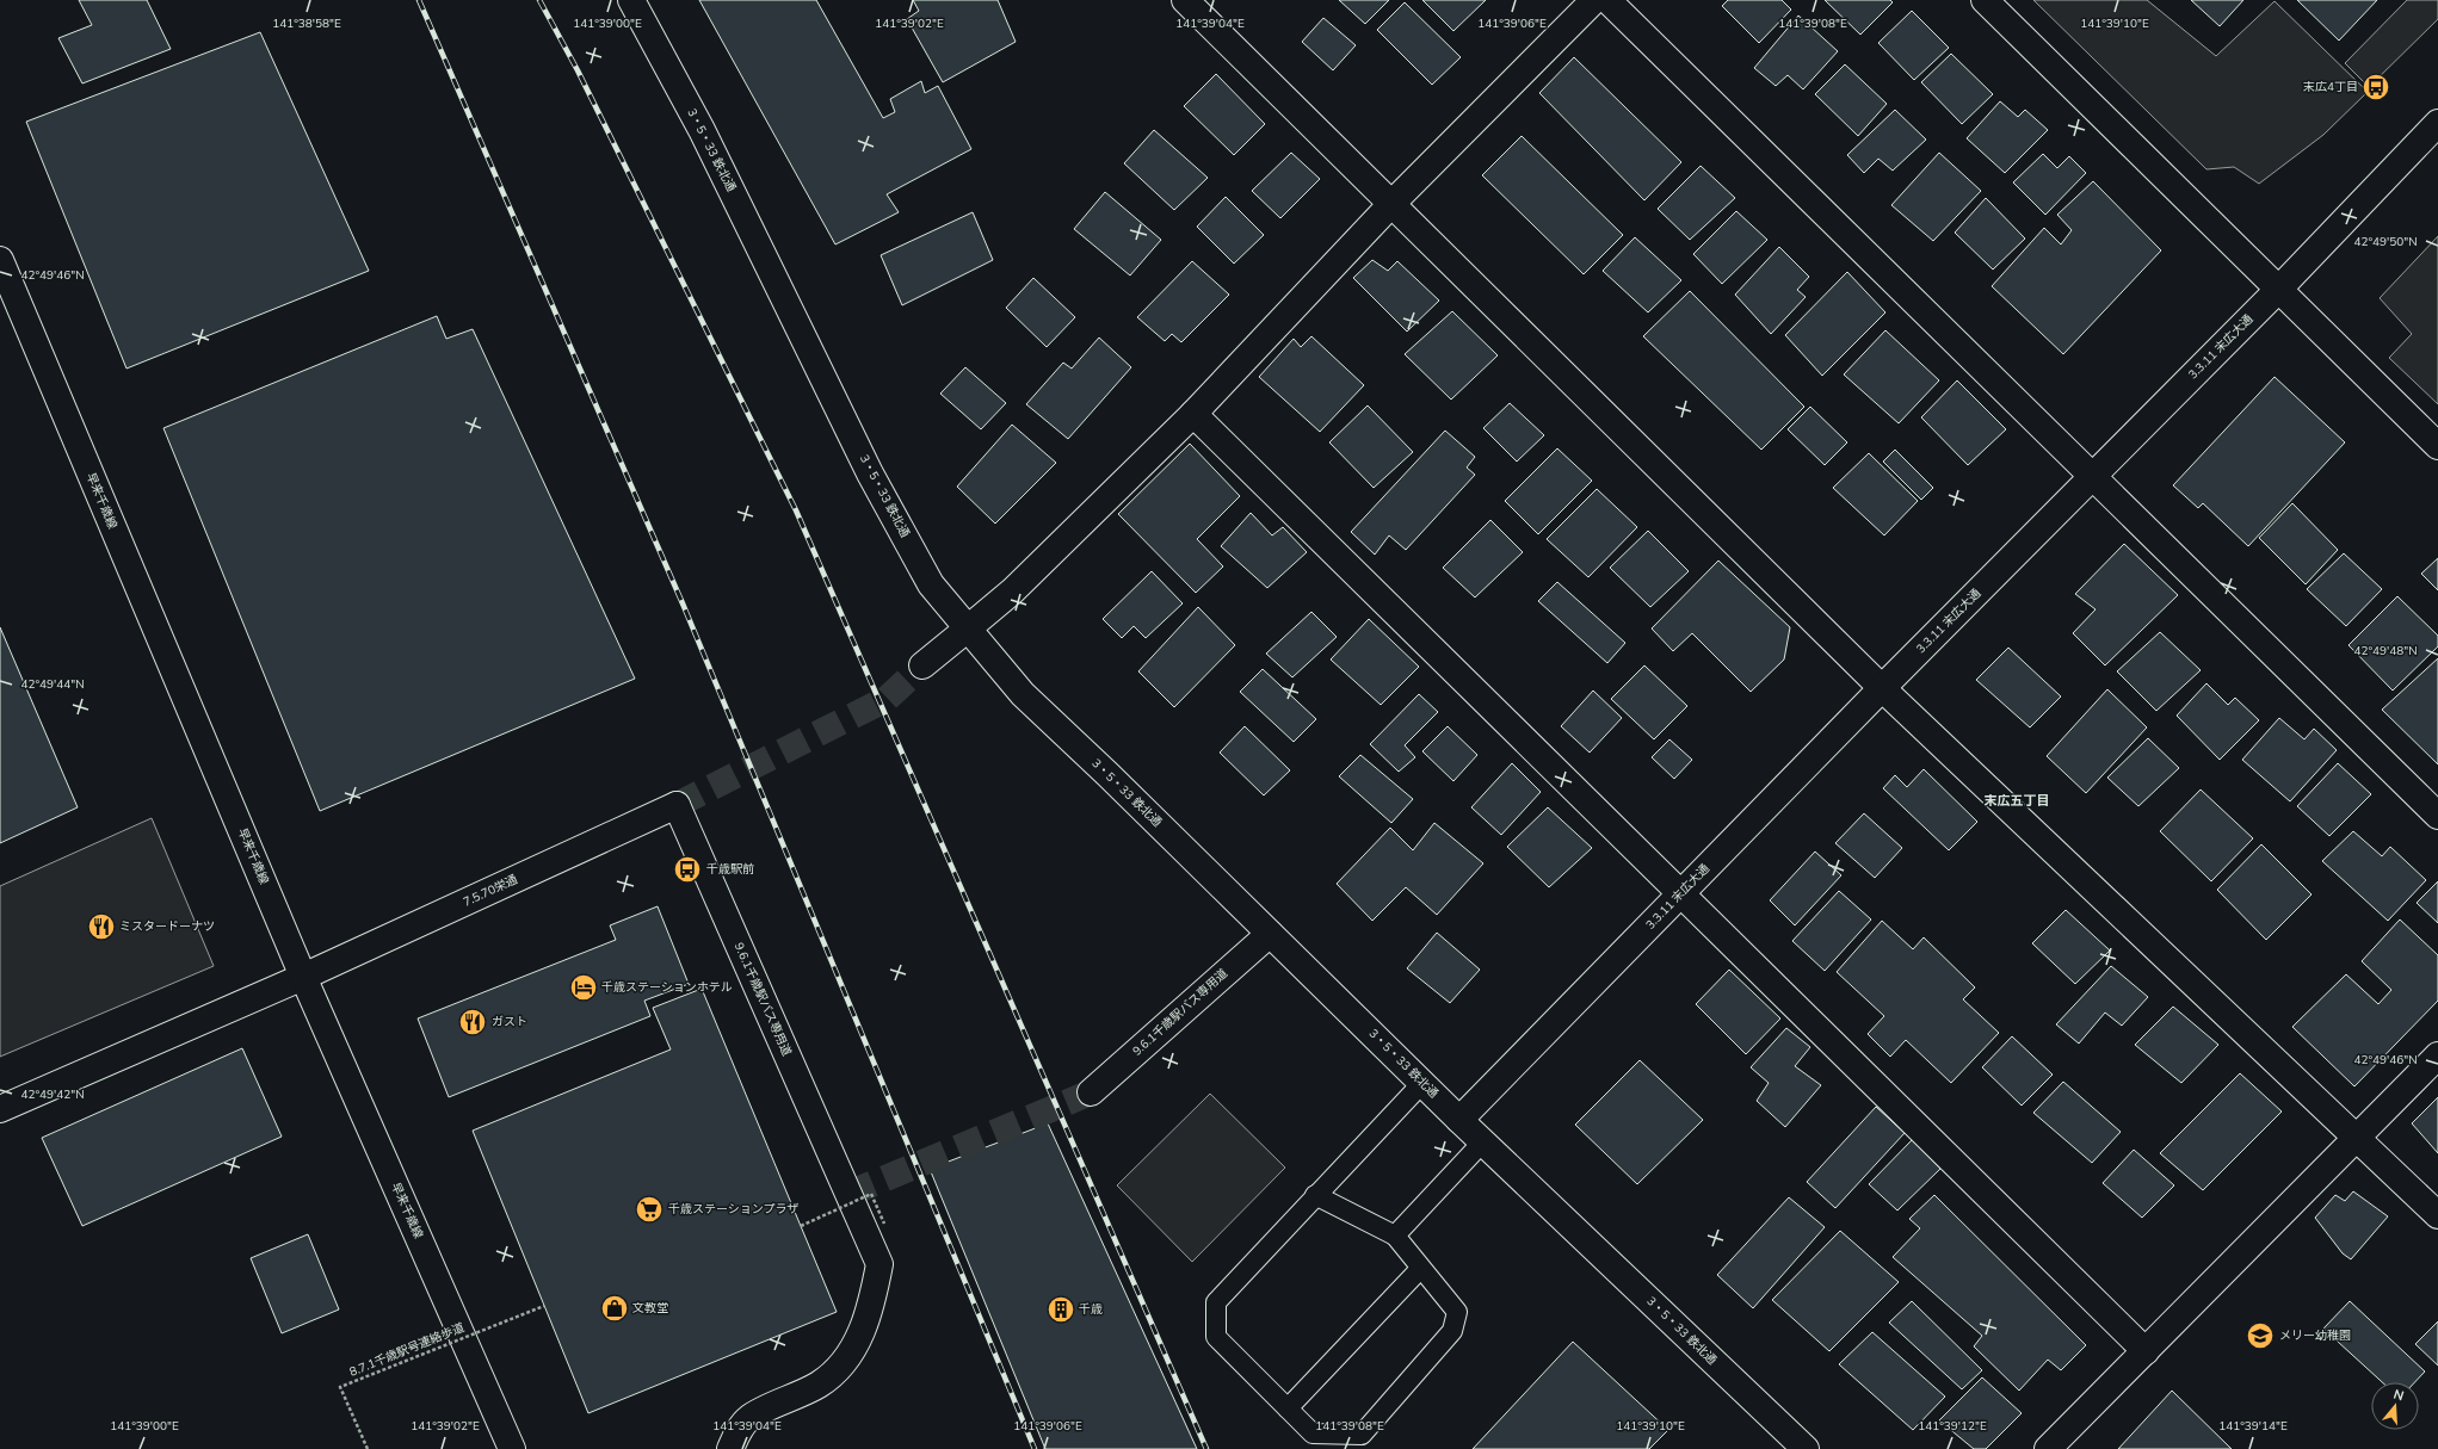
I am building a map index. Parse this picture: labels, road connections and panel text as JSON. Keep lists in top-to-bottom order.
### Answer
{
  "streets": {
    "street": [
      "3・5・33 鉄北通",
      "3.3.11 末広大通",
      "早来千歳線",
      "7.5.70栄通",
      "9.6.1千歳駅バス専用道"
    ],
    "path": ["8.7.1千歳駅号連絡歩道"]
  },
  "crossings": [
    ["3・5・33 鉄北通", "3.3.11 末広大通"],
    ["3・5・33 鉄北通", "9.6.1千歳駅バス専用道"],
    ["早来千歳線", "7.5.70栄通"],
    ["7.5.70栄通", "9.6.1千歳駅バス専用道"]
  ],
  "districts": ["末広五丁目"],
  "places": {
    "bus stop": ["末広4丁目", "千歳駅前"],
    "restaurant": ["ミスタードーナツ", "ガスト"],
    "hotel": ["千歳ステーションホテル"],
    "supermarket": ["千歳ステーションプラザ"],
    "shop": ["文教堂"],
    "building": ["千歳"],
    "school or university": ["メリー幼稚園"]
  },
  "north": "top",
  "coordinates": [
    "141°38'58\"E",
    "141°39'00\"E",
    "141°39'02\"E",
    "141°39'04\"E",
    "141°39'06\"E",
    "141°39'08\"E",
    "141°39'10\"E",
    "42°49'50\"N",
    "42°49'46\"N",
    "42°49'48\"N",
    "42°49'44\"N",
    "42°49'42\"N",
    "141°39'12\"E",
    "141°39'14\"E"
  ]
}
